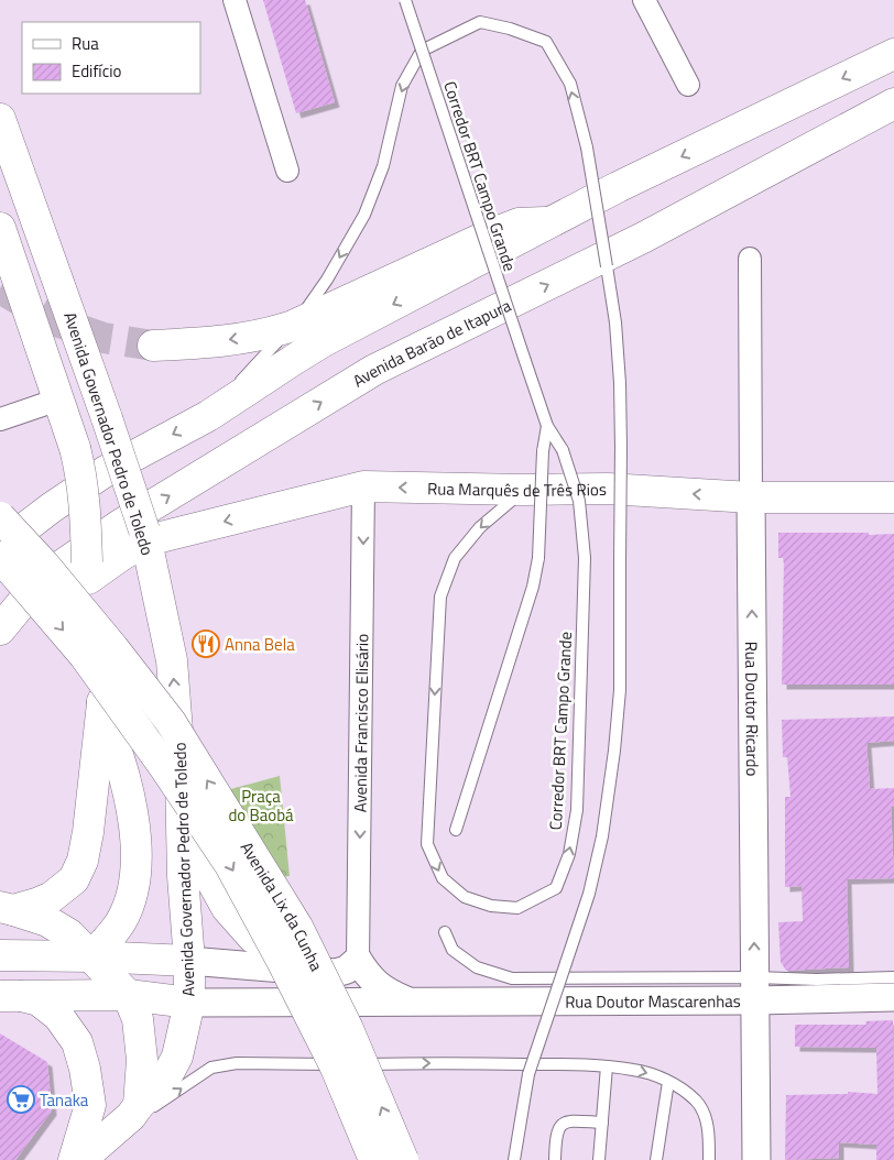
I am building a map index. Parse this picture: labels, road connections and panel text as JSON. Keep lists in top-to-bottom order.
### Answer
{
  "streets": {
    "main road": [
      "Avenida Barão de Itapura",
      "Avenida Governador Pedro de Toledo",
      "Rua Marquês de Três Rios",
      "Avenida Lix da Cunha"
    ],
    "street": ["Rua Doutor Ricardo", "Avenida Francisco Elisário", "Rua Doutor Mascarenhas"],
    "lane": ["Corredor BRT Campo Grande"]
  },
  "crossings": [
    ["Corredor BRT Campo Grande", "Rua Marquês de Três Rios"],
    ["Avenida Governador Pedro de Toledo", "Rua Marquês de Três Rios"],
    ["Avenida Governador Pedro de Toledo", "Rua Doutor Mascarenhas"],
    ["Rua Marquês de Três Rios", "Rua Doutor Ricardo"],
    ["Rua Marquês de Três Rios", "Avenida Francisco Elisário"],
    ["Rua Doutor Ricardo", "Rua Doutor Mascarenhas"]
  ],
  "one_way": ["Rua Doutor Ricardo", "Avenida Francisco Elisário"],
  "parks": ["Praça do Baobá"],
  "places": {
    "restaurant": ["Anna Bela"],
    "supermarket": ["Tanaka"]
  },
  "legend": ["Rua", "Edifício"]
}
